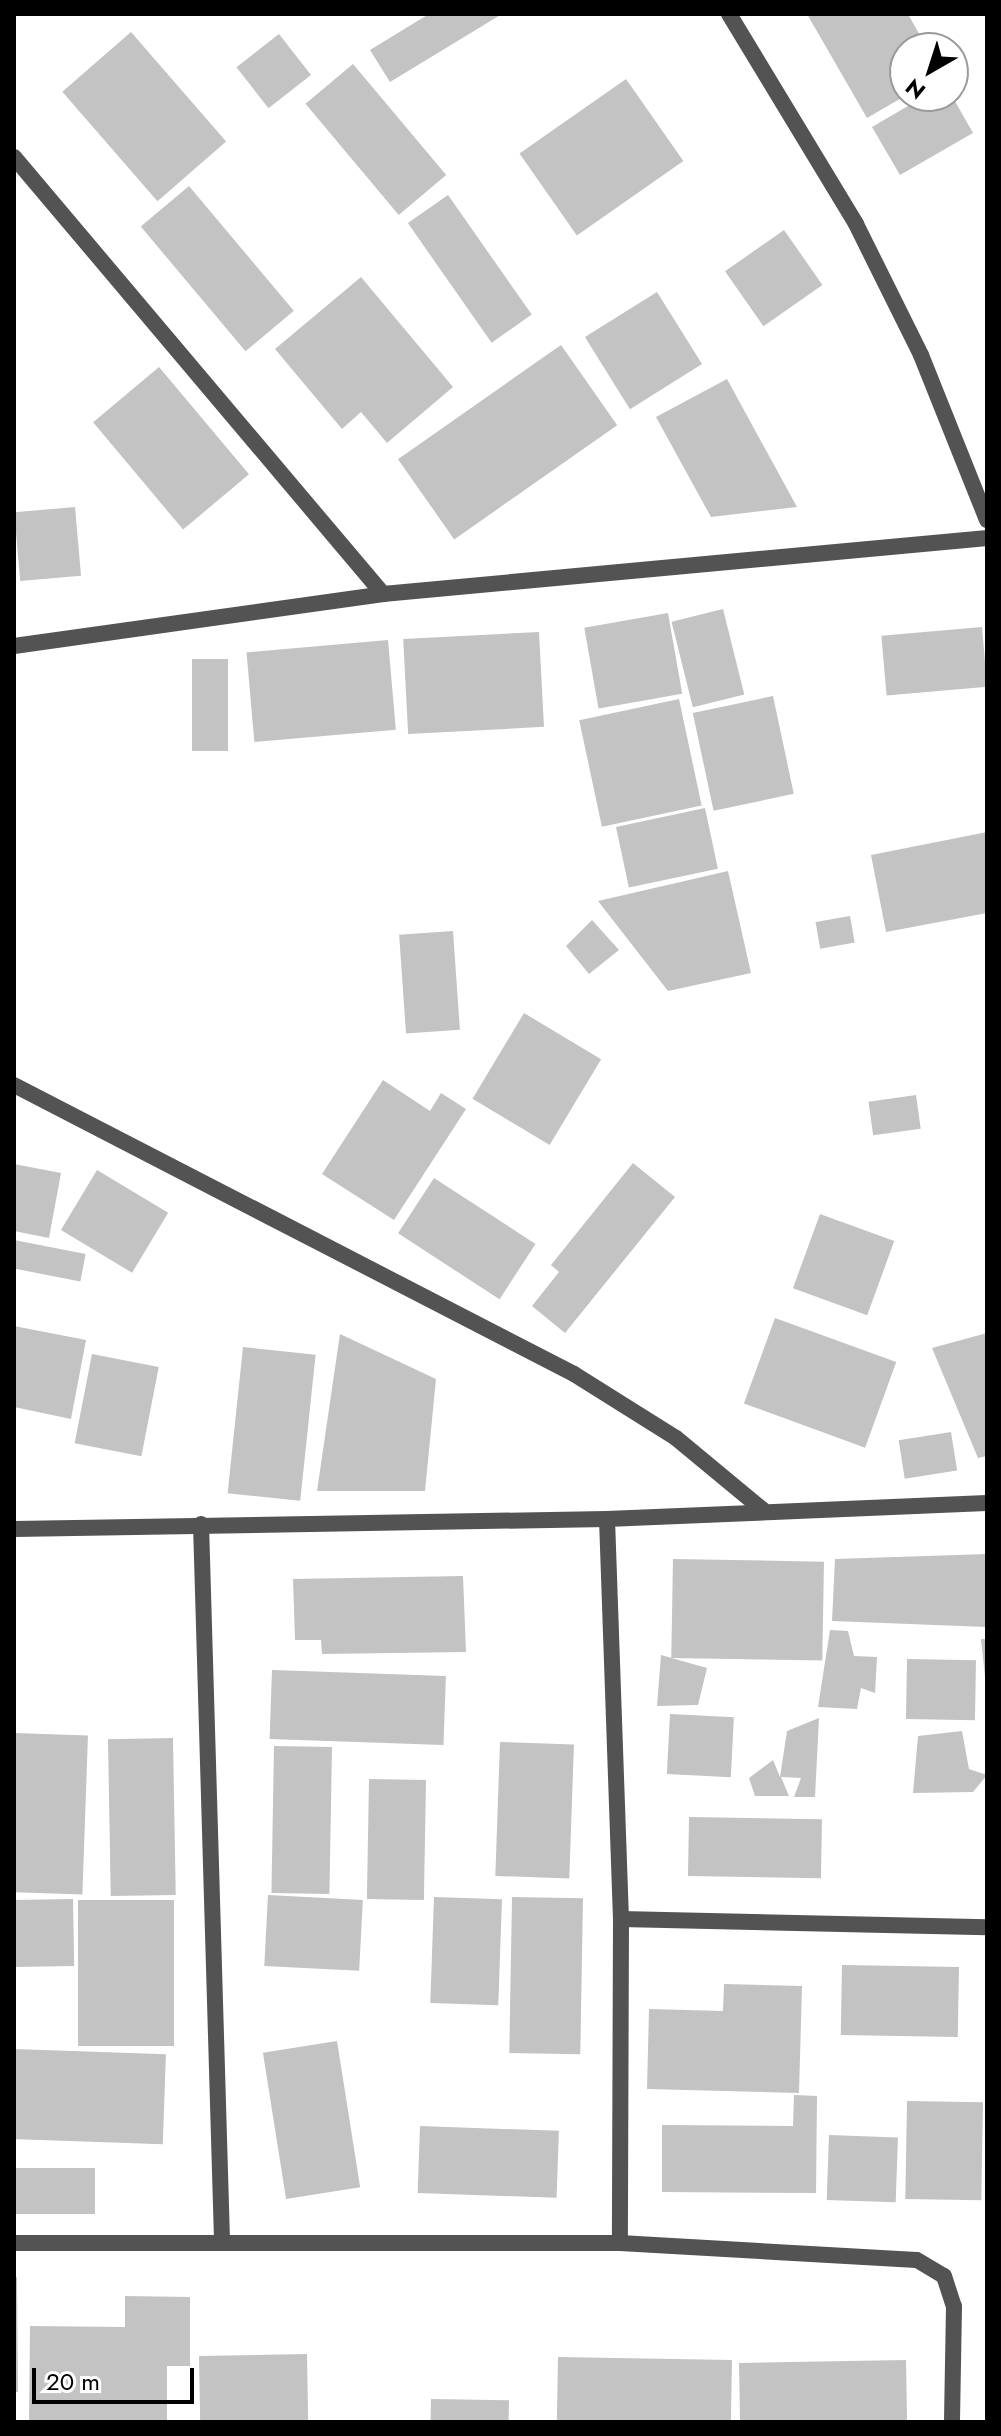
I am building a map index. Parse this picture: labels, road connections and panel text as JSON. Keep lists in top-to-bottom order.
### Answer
{
  "scale_bar": "20 m",
  "north": "bottom left"
}
